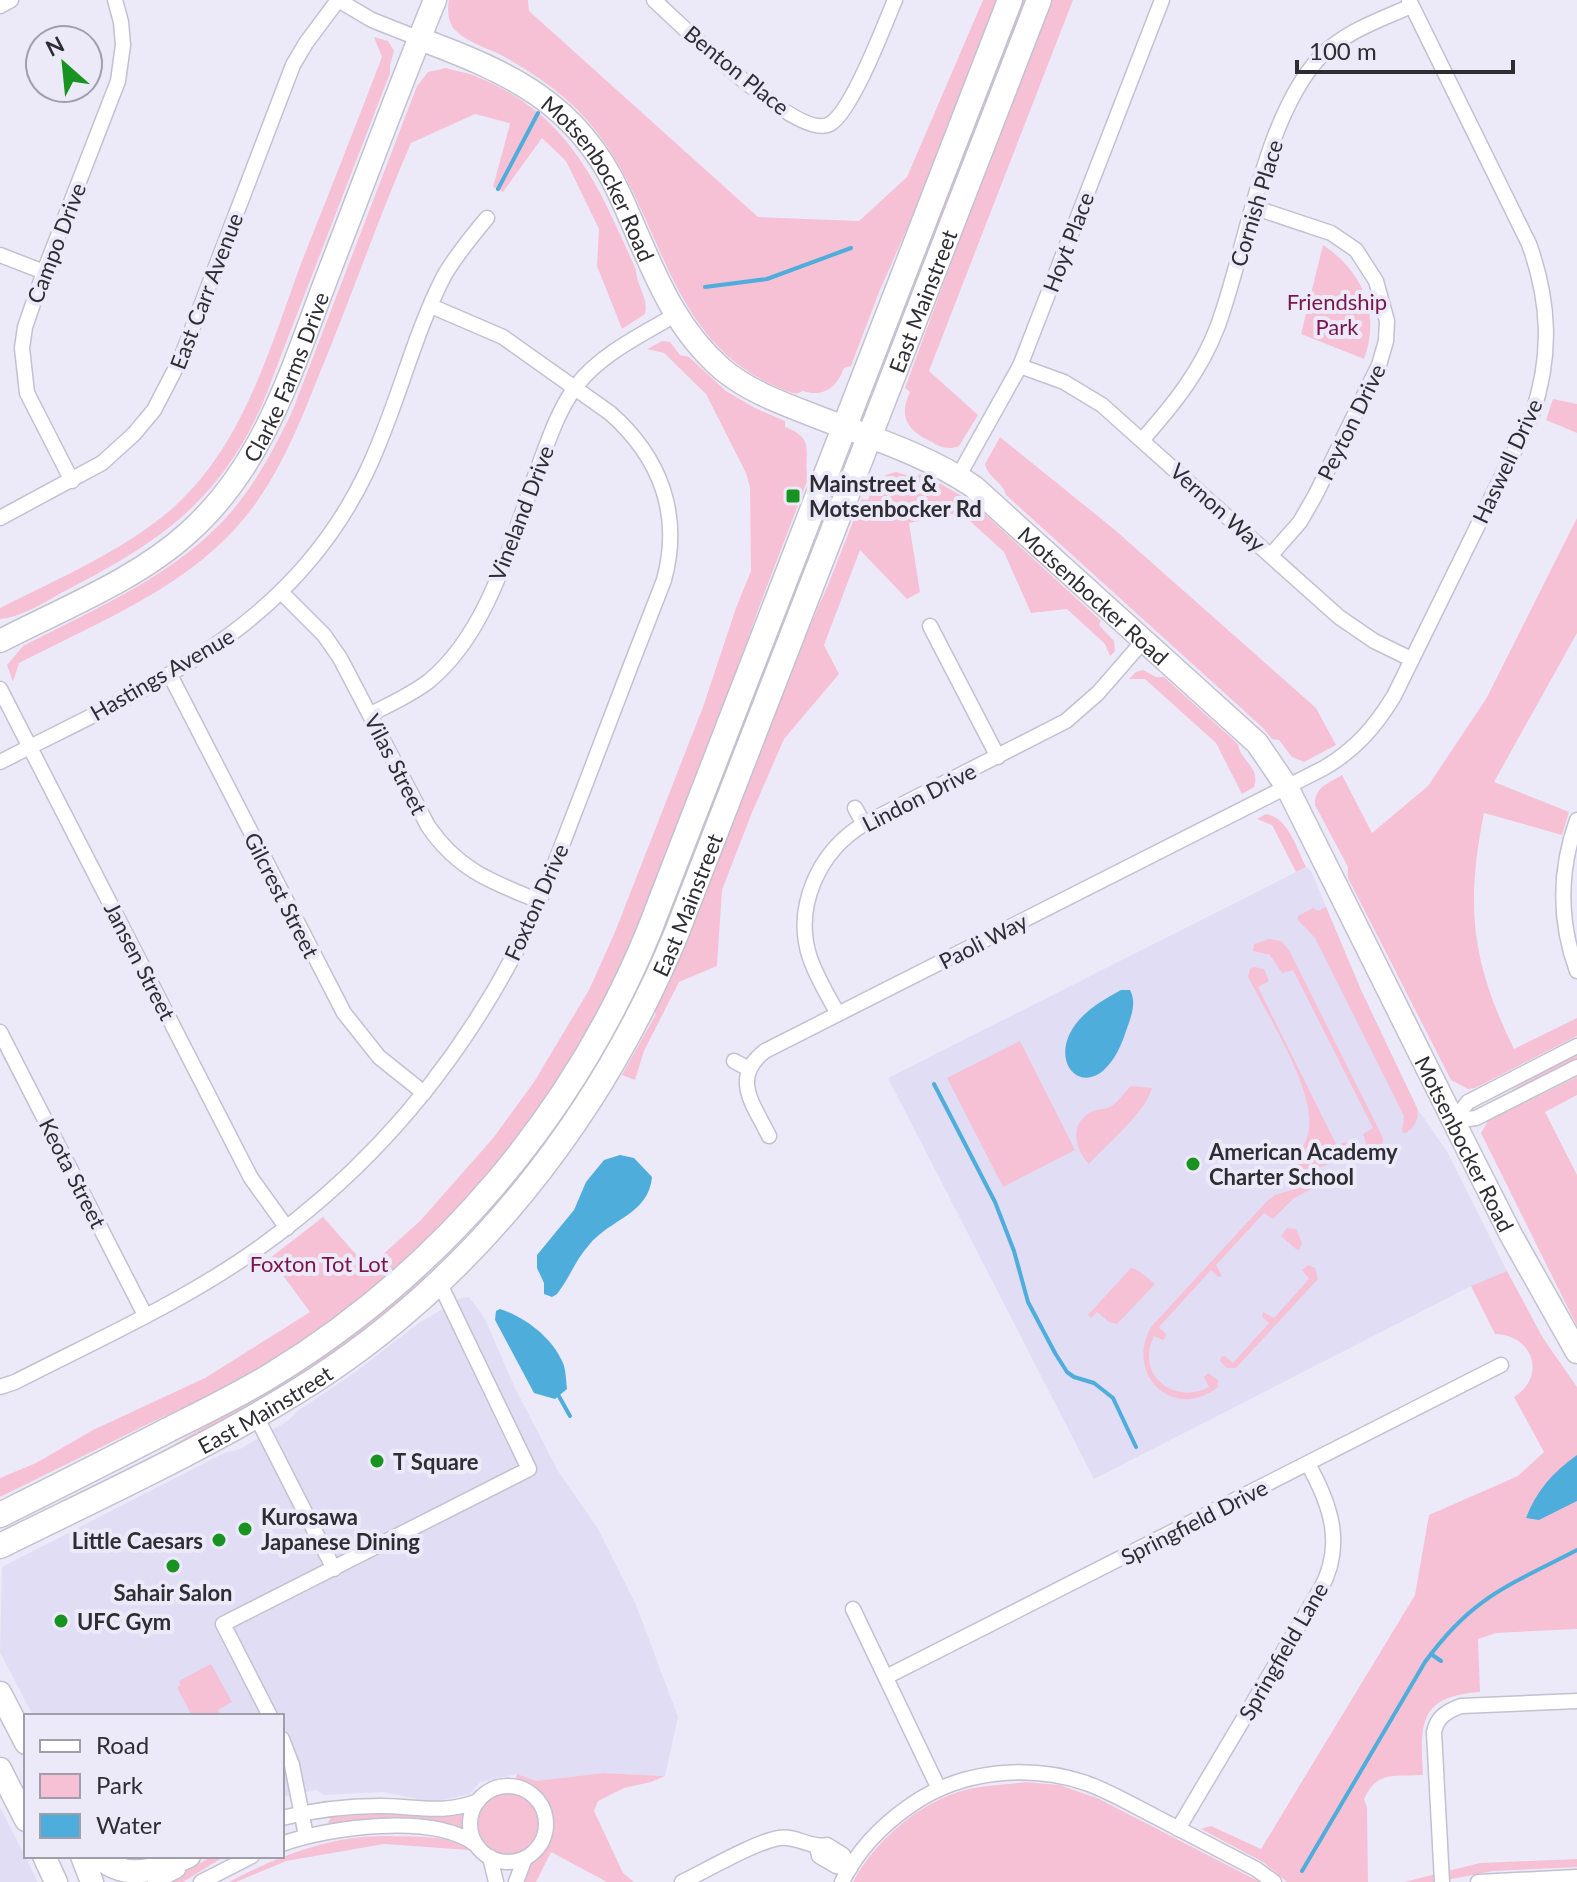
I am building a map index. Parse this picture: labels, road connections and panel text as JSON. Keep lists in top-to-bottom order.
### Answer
{
  "streets": {
    "main road": ["Motsenbocker Road", "East Mainstreet", "Clarke Farms Drive"],
    "street": [
      "Benton Place",
      "Cornish Place",
      "Hoyt Place",
      "Campo Drive",
      "East Carr Avenue",
      "Peyton Drive",
      "Haswell Drive",
      "Vernon Way",
      "Vineland Drive",
      "Hastings Avenue",
      "Vilas Street",
      "Lindon Drive",
      "Gilcrest Street",
      "Foxton Drive",
      "Paoli Way",
      "Jansen Street",
      "Keota Street",
      "Springfield Drive",
      "Springfield Lane"
    ]
  },
  "crossings": [
    ["Motsenbocker Road", "Hoyt Place"],
    ["Motsenbocker Road", "East Mainstreet"],
    ["Motsenbocker Road", "Clarke Farms Drive"],
    ["Motsenbocker Road", "Haswell Drive"],
    ["Motsenbocker Road", "Vineland Drive"],
    ["Motsenbocker Road", "Lindon Drive"],
    ["Motsenbocker Road", "Paoli Way"],
    ["Cornish Place", "Peyton Drive"],
    ["Cornish Place", "Haswell Drive"],
    ["Cornish Place", "Vernon Way"],
    ["Hoyt Place", "Vernon Way"],
    ["Campo Drive", "East Carr Avenue"],
    ["Peyton Drive", "Vernon Way"],
    ["Haswell Drive", "Vernon Way"],
    ["Haswell Drive", "Paoli Way"],
    ["Vineland Drive", "Vilas Street"],
    ["Vineland Drive", "Foxton Drive"],
    ["Hastings Avenue", "Vilas Street"],
    ["Hastings Avenue", "Gilcrest Street"],
    ["Hastings Avenue", "Foxton Drive"],
    ["Hastings Avenue", "Jansen Street"],
    ["Vilas Street", "Foxton Drive"],
    ["Lindon Drive", "Paoli Way"],
    ["Gilcrest Street", "Foxton Drive"],
    ["Foxton Drive", "Jansen Street"],
    ["Foxton Drive", "Keota Street"],
    ["Springfield Drive", "Springfield Lane"]
  ],
  "parks": ["Friendship Park", "Foxton Tot Lot"],
  "places": {
    "transit": ["Mainstreet & Motsenbocker Rd"],
    "other": [
      "American Academy Charter School",
      "T Square",
      "Kurosawa Japanese Dining",
      "Little Caesars",
      "Sahair Salon",
      "UFC Gym"
    ]
  },
  "legend": ["Road", "Park", "Water"],
  "scale_bar": "100 m",
  "north": "top left"
}
